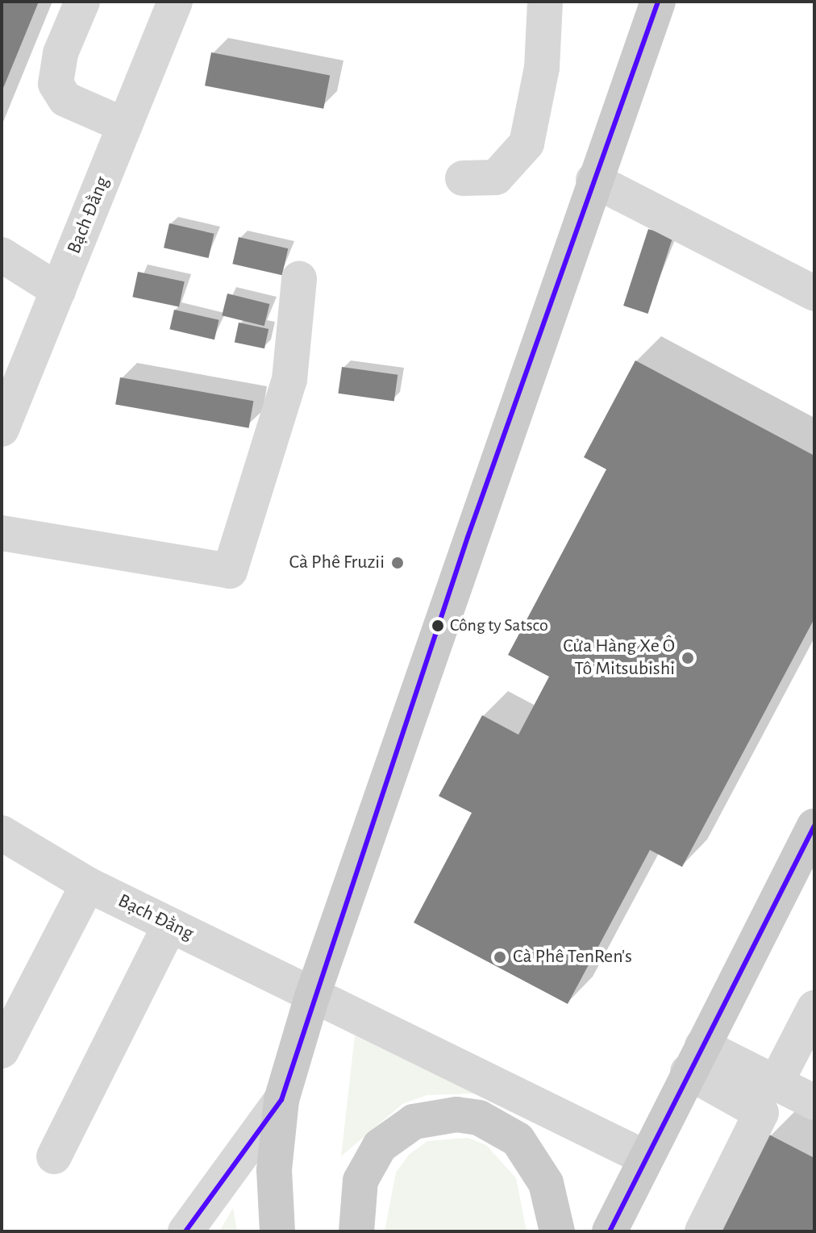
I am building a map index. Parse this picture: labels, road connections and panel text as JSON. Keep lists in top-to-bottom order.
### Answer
{
  "streets": {
    "street": ["Bạch Đằng"]
  },
  "places": [
    "Cà Phê Fruzii",
    "Công ty Satsco",
    "Cửa Hàng Xe Ô Tô Mitsubishi",
    "Cà Phê TenRen's"
  ]
}
